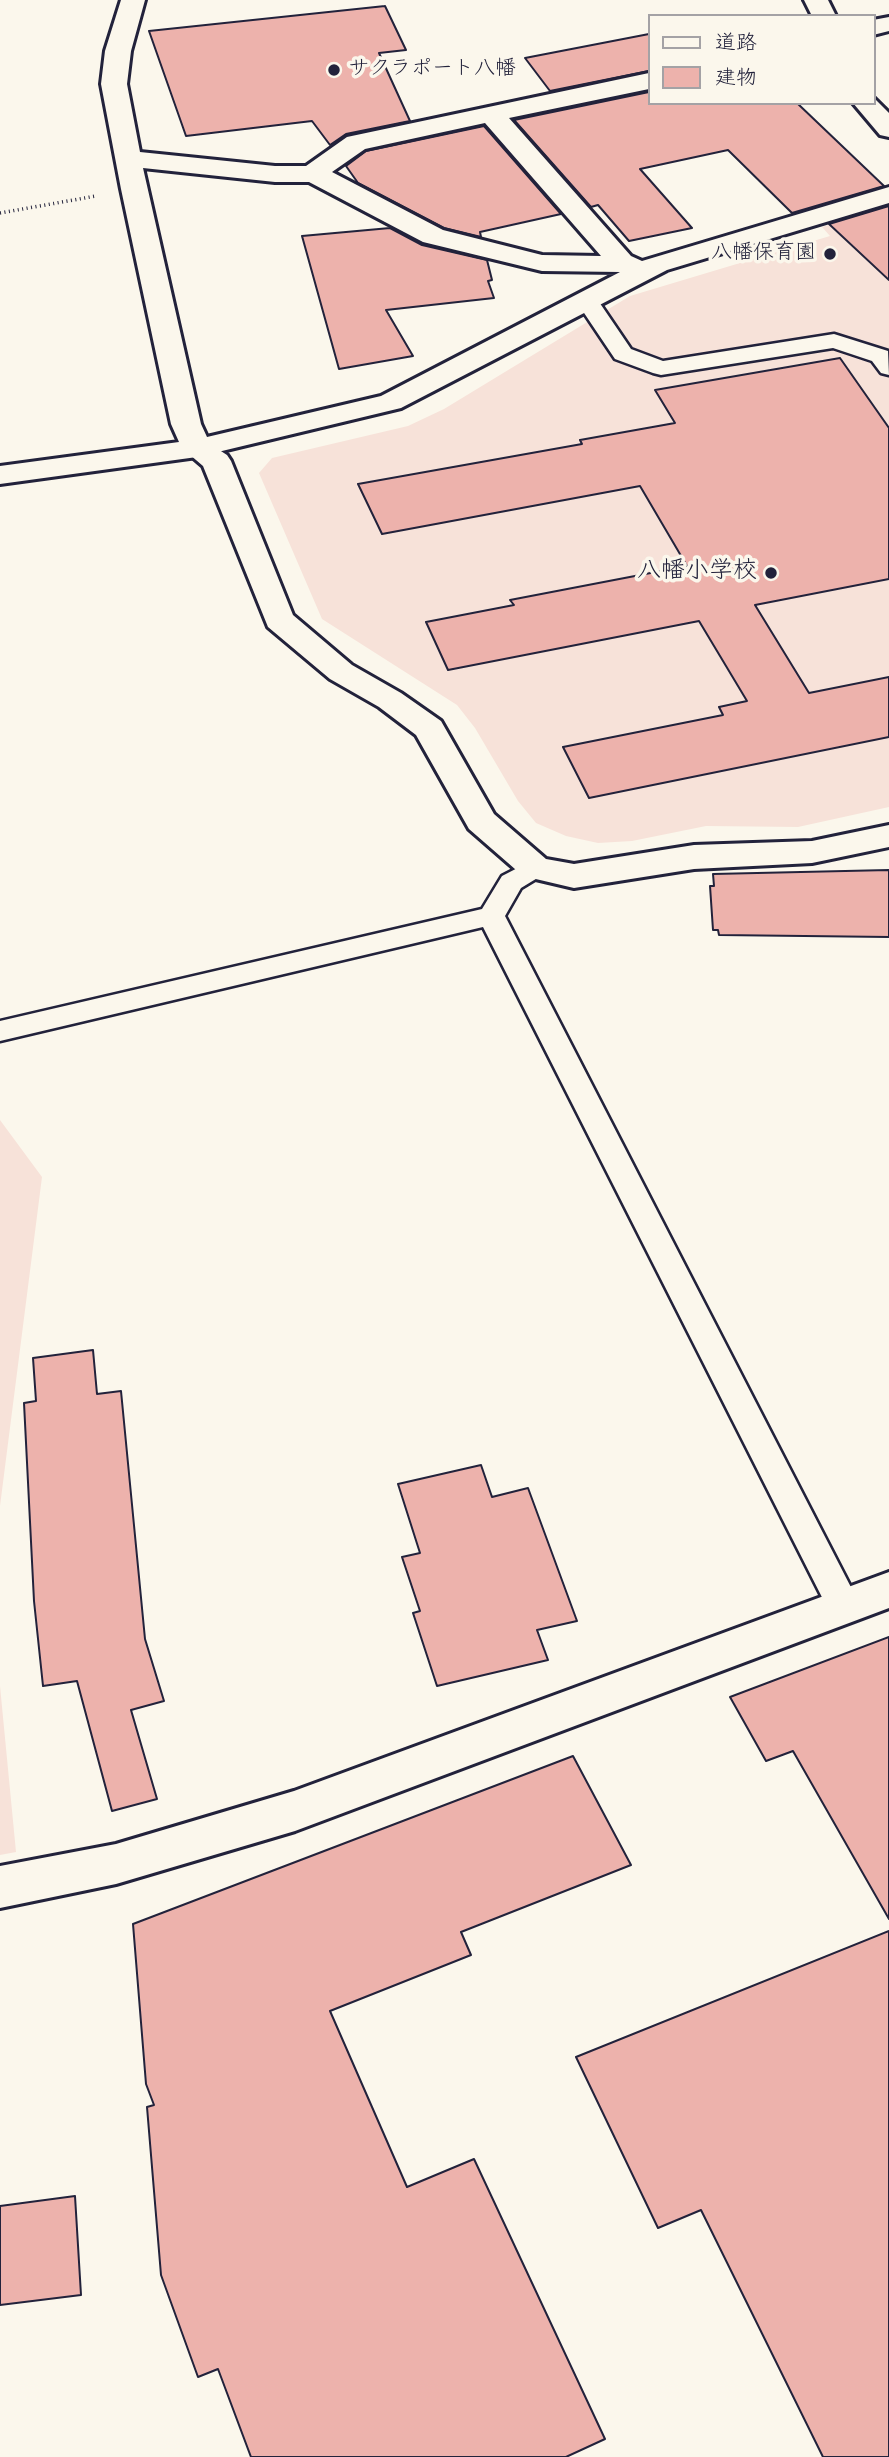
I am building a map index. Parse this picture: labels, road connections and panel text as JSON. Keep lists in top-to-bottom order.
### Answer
{
  "places": ["サクラポート八幡", "八幡保育園", "八幡小学校"],
  "legend": ["道路", "建物"]
}
